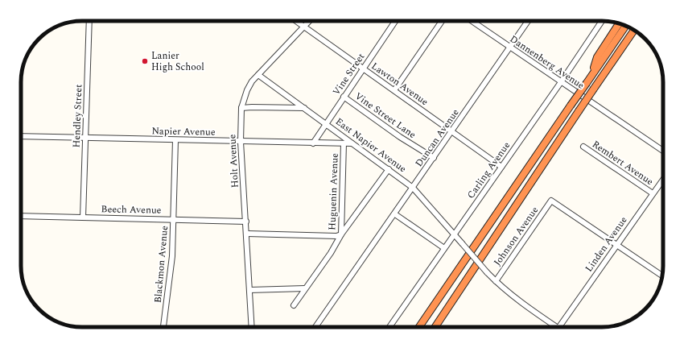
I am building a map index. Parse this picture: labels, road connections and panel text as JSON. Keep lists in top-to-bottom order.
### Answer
{
  "streets": {
    "street": [
      "Dannenberg Avenue",
      "Vine Street",
      "Lawton Avenue",
      "Vine Street Lane",
      "Hendley Street",
      "Napier Avenue",
      "Duncan Avenue",
      "East Napier Avenue",
      "Holt Avenue",
      "Rembert Avenue",
      "Carling Avenue",
      "Huguenin Avenue",
      "Beech Avenue",
      "Johnson Avenue",
      "Linden Avenue",
      "Blackmon Avenue"
    ]
  },
  "crossings": [
    ["Dannenberg Avenue", "Duncan Avenue"],
    ["Dannenberg Avenue", "Carling Avenue"],
    ["Vine Street", "Lawton Avenue"],
    ["Vine Street", "Vine Street Lane"],
    ["Vine Street", "Napier Avenue"],
    ["Vine Street", "East Napier Avenue"],
    ["Lawton Avenue", "Duncan Avenue"],
    ["Lawton Avenue", "Holt Avenue"],
    ["Lawton Avenue", "Carling Avenue"],
    ["Vine Street Lane", "Duncan Avenue"],
    ["Hendley Street", "Napier Avenue"],
    ["Hendley Street", "Beech Avenue"],
    ["Napier Avenue", "East Napier Avenue"],
    ["Napier Avenue", "Holt Avenue"],
    ["Napier Avenue", "Huguenin Avenue"],
    ["Napier Avenue", "Blackmon Avenue"],
    ["Duncan Avenue", "East Napier Avenue"],
    ["East Napier Avenue", "Holt Avenue"],
    ["East Napier Avenue", "Carling Avenue"],
    ["East Napier Avenue", "Johnson Avenue"],
    ["Holt Avenue", "Beech Avenue"],
    ["Rembert Avenue", "Linden Avenue"],
    ["Beech Avenue", "Blackmon Avenue"],
    ["Johnson Avenue", "Linden Avenue"]
  ],
  "places": ["Lanier High School"]
}
